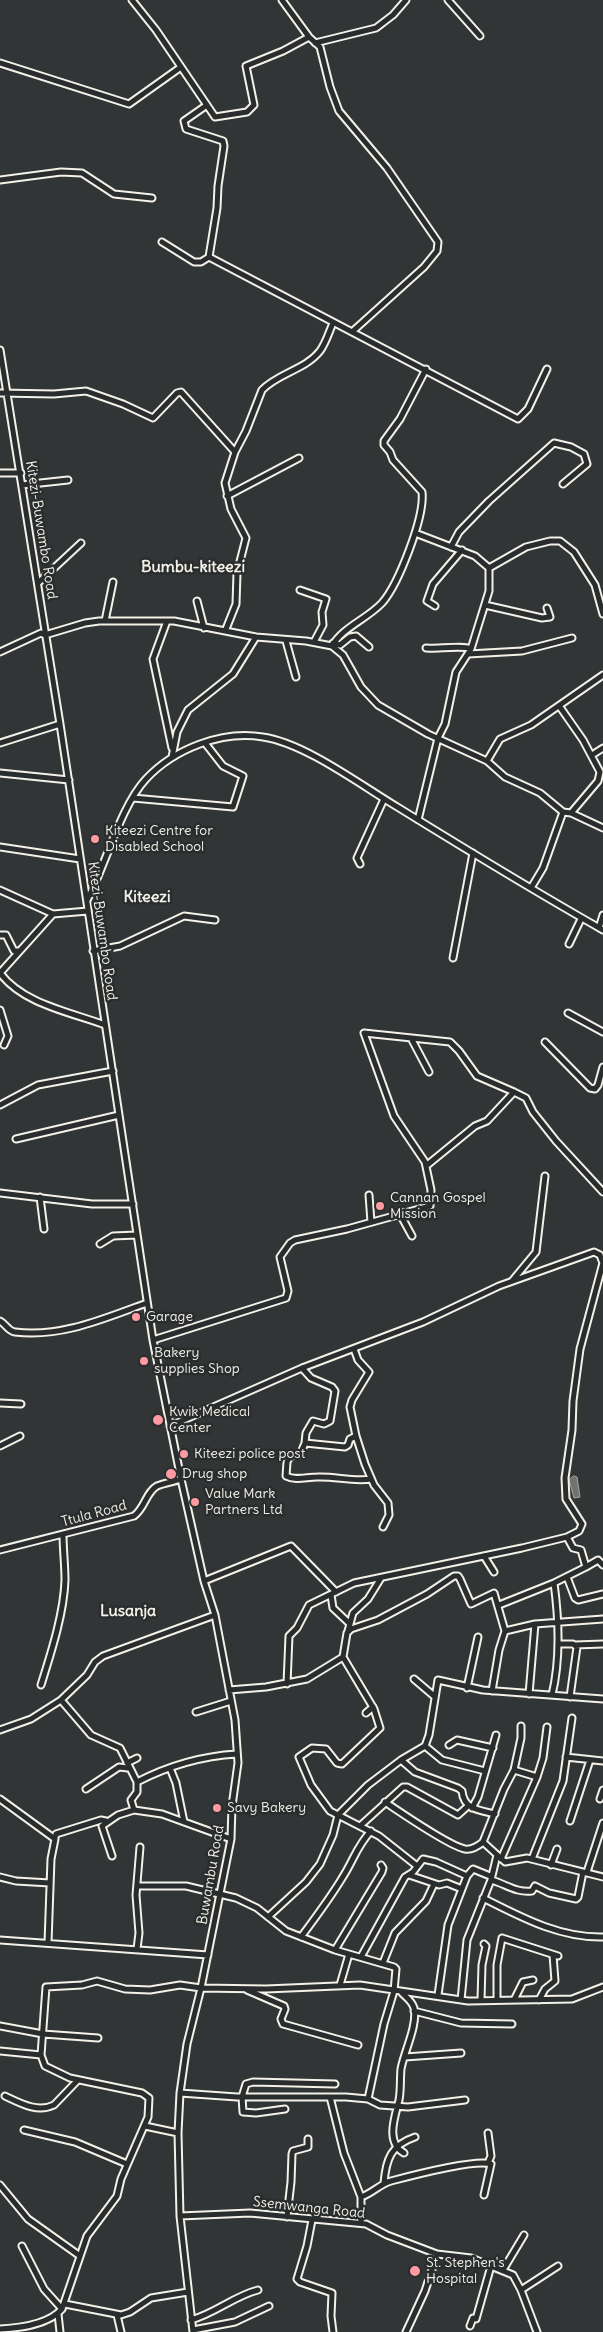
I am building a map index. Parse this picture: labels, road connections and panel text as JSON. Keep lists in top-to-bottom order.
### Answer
{
  "streets": {
    "street": [
      "Kitezi-Buwambo Road",
      "Ttula Road",
      "Buwambu Road",
      "Ssemwanga Road"
    ]
  },
  "crossings": [
    ["Kitezi-Buwambo Road", "Buwambu Road"],
    ["Ttula Road", "Buwambu Road"],
    ["Buwambu Road", "Ssemwanga Road"]
  ],
  "districts": ["Bumbu-kiteezi", "Kiteezi", "Lusanja"],
  "places": [
    "Kiteezi Centre for Disabled School",
    "Cannan Gospel Mission",
    "Garage",
    "Bakery supplies Shop",
    "Kwik Medical Center",
    "Kiteezi police post",
    "Drug shop",
    "Value Mark Partners Ltd",
    "Savy Bakery",
    "St. Stephen's Hospital"
  ]
}
